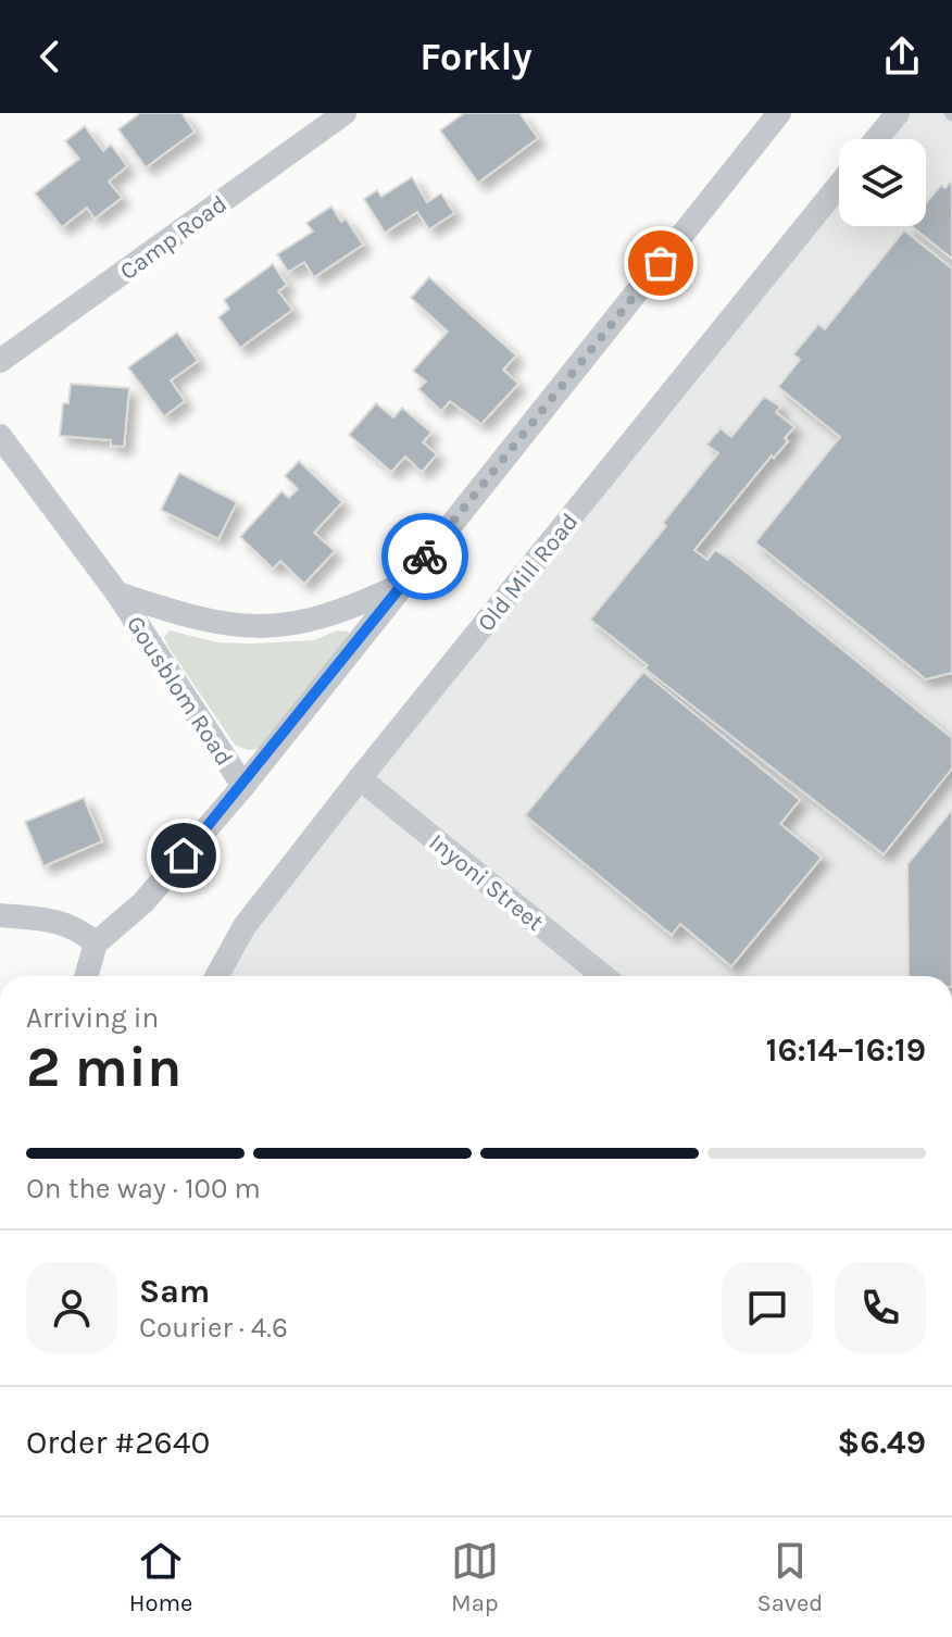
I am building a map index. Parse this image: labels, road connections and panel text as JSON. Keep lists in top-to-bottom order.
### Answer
{
  "streets": {
    "street": [
      "Camp Road",
      "Old Mill Road",
      "Gousblom Road",
      "Inyoni Street"
    ]
  },
  "crossings": [
    ["Old Mill Road", "Inyoni Street"]
  ],
  "page": {
    "header": "Forkly",
    "heading": ["2 min", "Arriving in", "16:14–16:19"],
    "panel": [
      "Sam",
      "Courier · 4.6",
      "Order #2640",
      "$6.49"
    ],
    "bar": "On the way · 100 m",
    "tabs": ["Home", "Map", "Saved"]
  }
}
